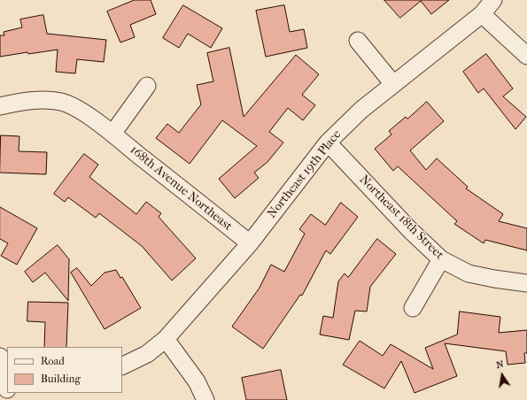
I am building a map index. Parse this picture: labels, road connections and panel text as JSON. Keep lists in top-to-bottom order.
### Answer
{
  "streets": {
    "street": ["Northeast 19th Place", "168th Avenue Northeast", "Northeast 18th Street"]
  },
  "crossings": [
    ["Northeast 19th Place", "168th Avenue Northeast"],
    ["Northeast 19th Place", "Northeast 18th Street"]
  ],
  "legend": ["Road", "Building"],
  "north": "top"
}
